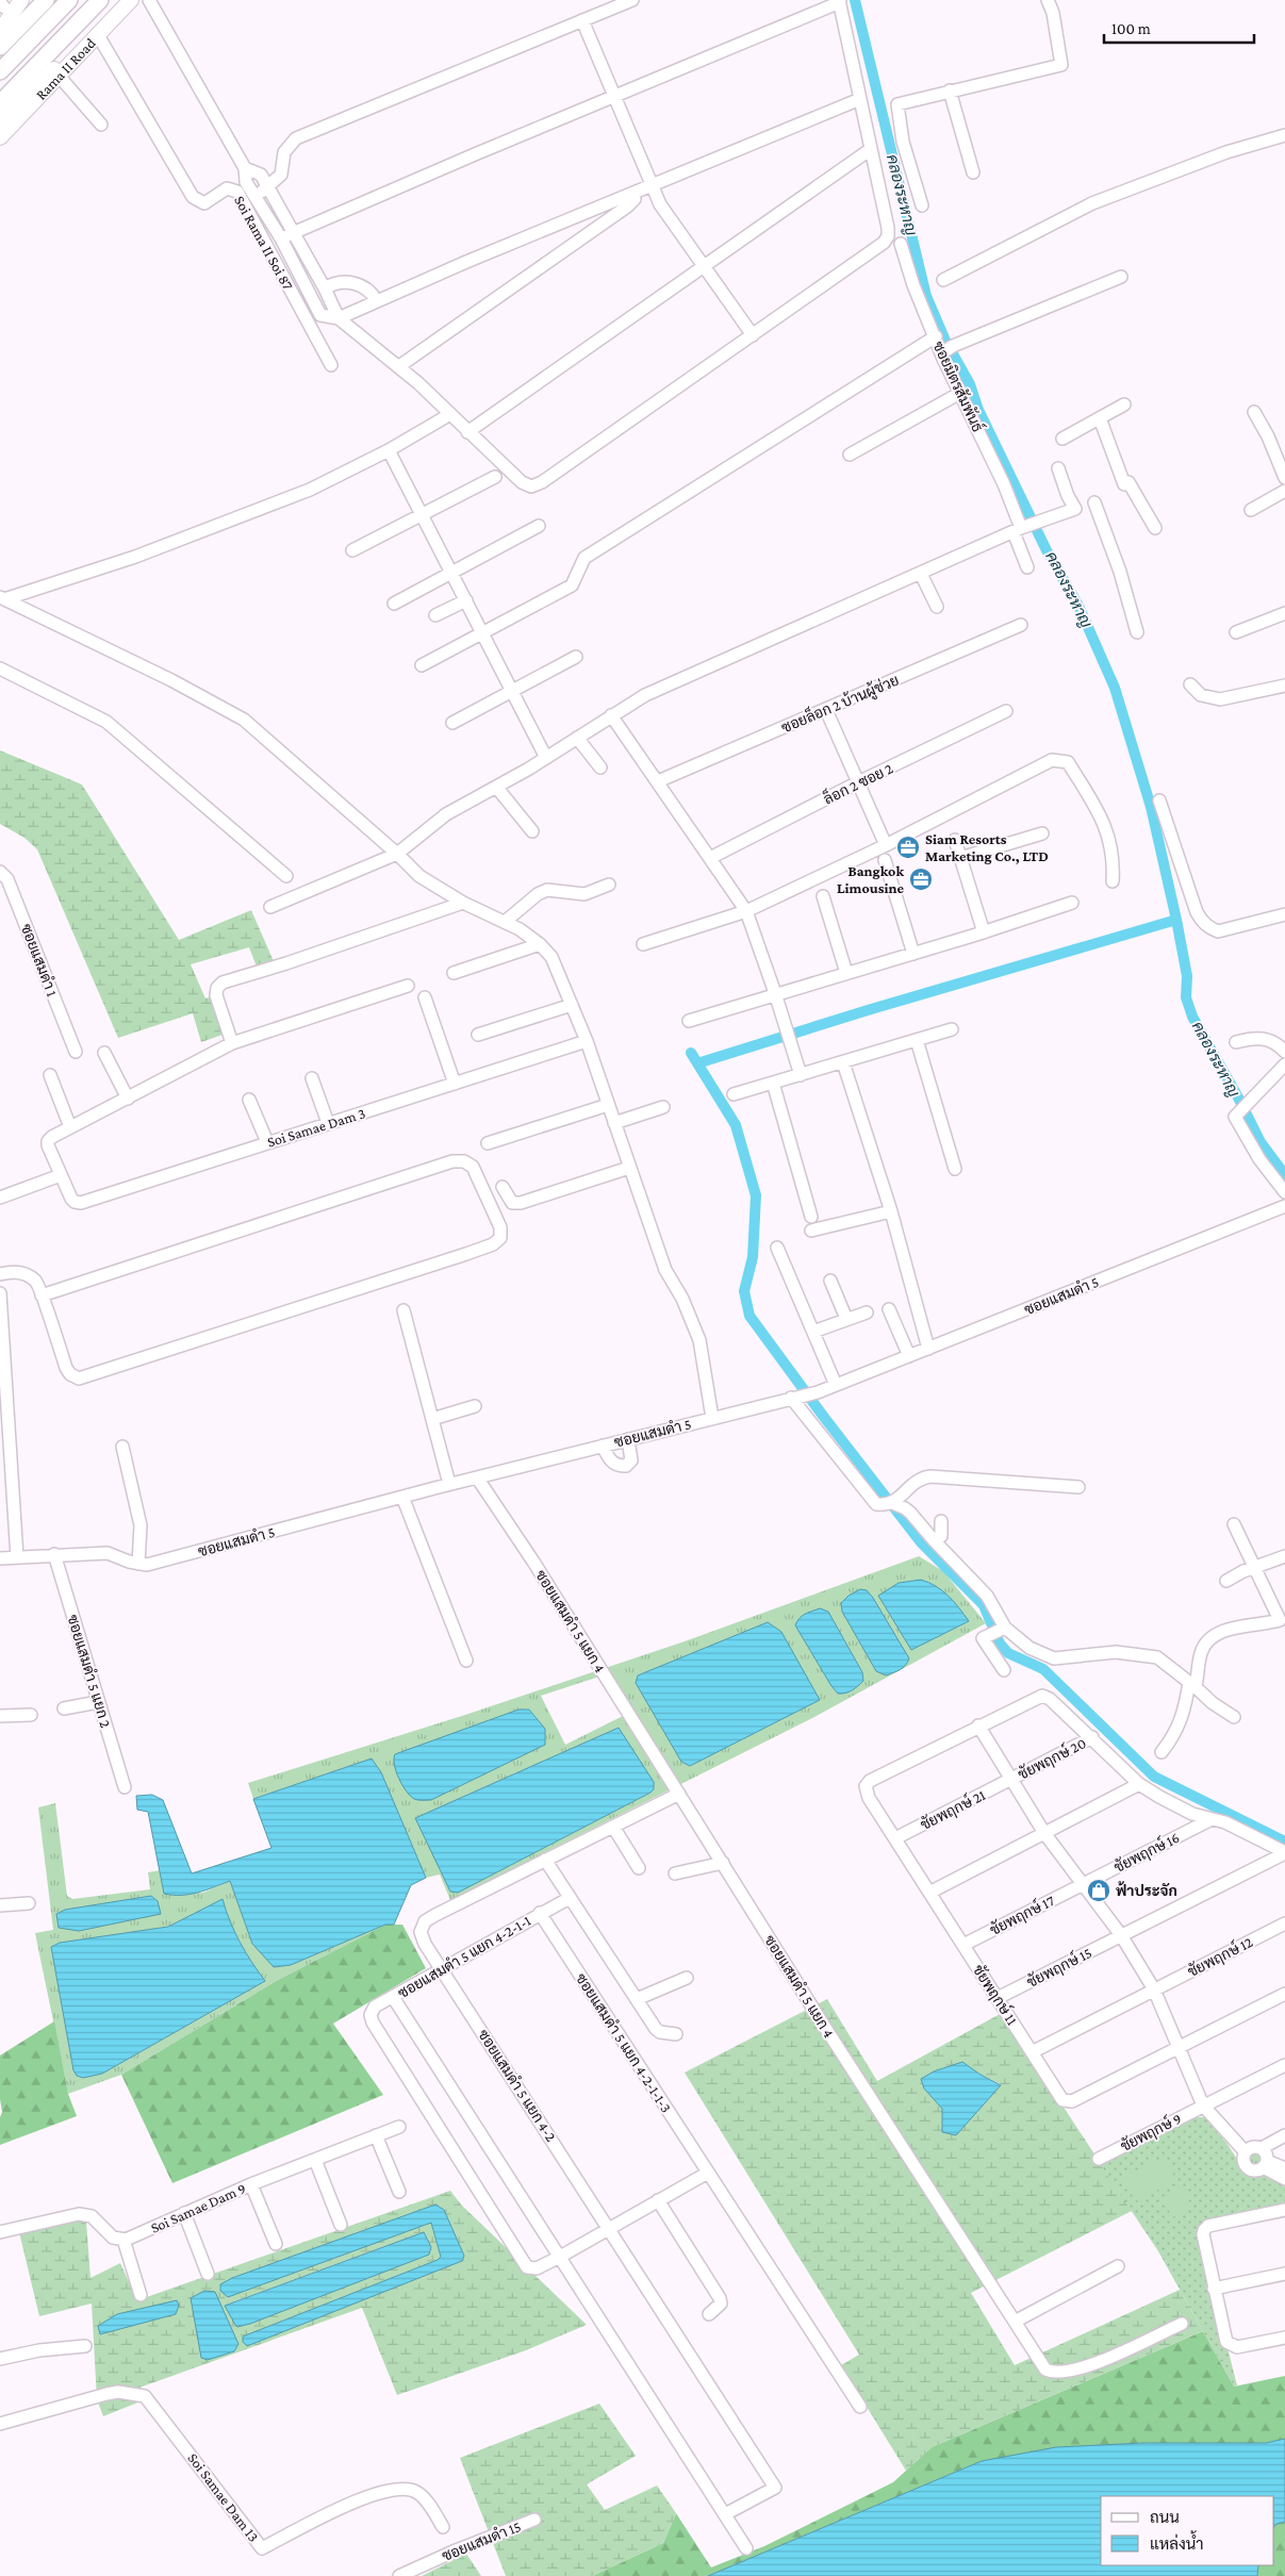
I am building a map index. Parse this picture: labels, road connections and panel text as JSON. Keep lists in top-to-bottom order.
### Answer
{
  "streets": {
    "highway": ["Rama II Road"],
    "street": [
      "Soi Rama II Soi 87",
      "ซอยมิตรสัมพันธ์",
      "ซอยล็อก 2 บ้านผู้ช่วย",
      "ล็อก 2 ซอย 2",
      "ซอยแสมดำ 1",
      "Soi Samae Dam 3",
      "ซอยแสมดำ 5",
      "ซอยแสมดำ 5 แยก 4",
      "ซอยแสมดำ 5 แยก 2",
      "ชัยพฤกษ์ 20",
      "ชัยพฤกษ์ 21",
      "ชัยพฤกษ์ 16",
      "ชัยพฤกษ์ 17",
      "ซอยแสมดำ 5 แยก 4-2-1-1",
      "ชัยพฤกษ์ 12",
      "ชัยพฤกษ์ 15",
      "ชัยพฤกษ์ 11",
      "ซอยแสมดำ 5 แยก 4-2-1-1-3",
      "ซอยแสมดำ 5 แยก 4-2",
      "ชัยพฤกษ์ 9",
      "Soi Samae Dam 9",
      "Soi Samae Dam 13",
      "ซอยแสมดำ 15"
    ]
  },
  "crossings": [
    ["Rama II Road", "Soi Rama II Soi 87"],
    ["ซอยแสมดำ 5", "ซอยแสมดำ 5 แยก 4"],
    ["ซอยแสมดำ 5", "ซอยแสมดำ 5 แยก 2"],
    ["ซอยแสมดำ 5 แยก 4", "ซอยแสมดำ 5 แยก 4-2"],
    ["ชัยพฤกษ์ 20", "ชัยพฤกษ์ 21"],
    ["ชัยพฤกษ์ 21", "ชัยพฤกษ์ 11"],
    ["ชัยพฤกษ์ 16", "ชัยพฤกษ์ 17"],
    ["ชัยพฤกษ์ 17", "ชัยพฤกษ์ 11"],
    ["ซอยแสมดำ 5 แยก 4-2-1-1", "ซอยแสมดำ 5 แยก 4-2-1-1-3"],
    ["ซอยแสมดำ 5 แยก 4-2-1-1", "ซอยแสมดำ 5 แยก 4-2"],
    ["ชัยพฤกษ์ 12", "ชัยพฤกษ์ 11"],
    ["ชัยพฤกษ์ 15", "ชัยพฤกษ์ 11"]
  ],
  "water": ["คลองระหาญ"],
  "places": {
    "office": ["Siam Resorts Marketing Co., LTD", "Bangkok Limousine"],
    "shop": ["ฟ้าประจัก"]
  },
  "legend": ["ถนน", "แหล่งน้ำ"],
  "scale_bar": "100 m"
}
